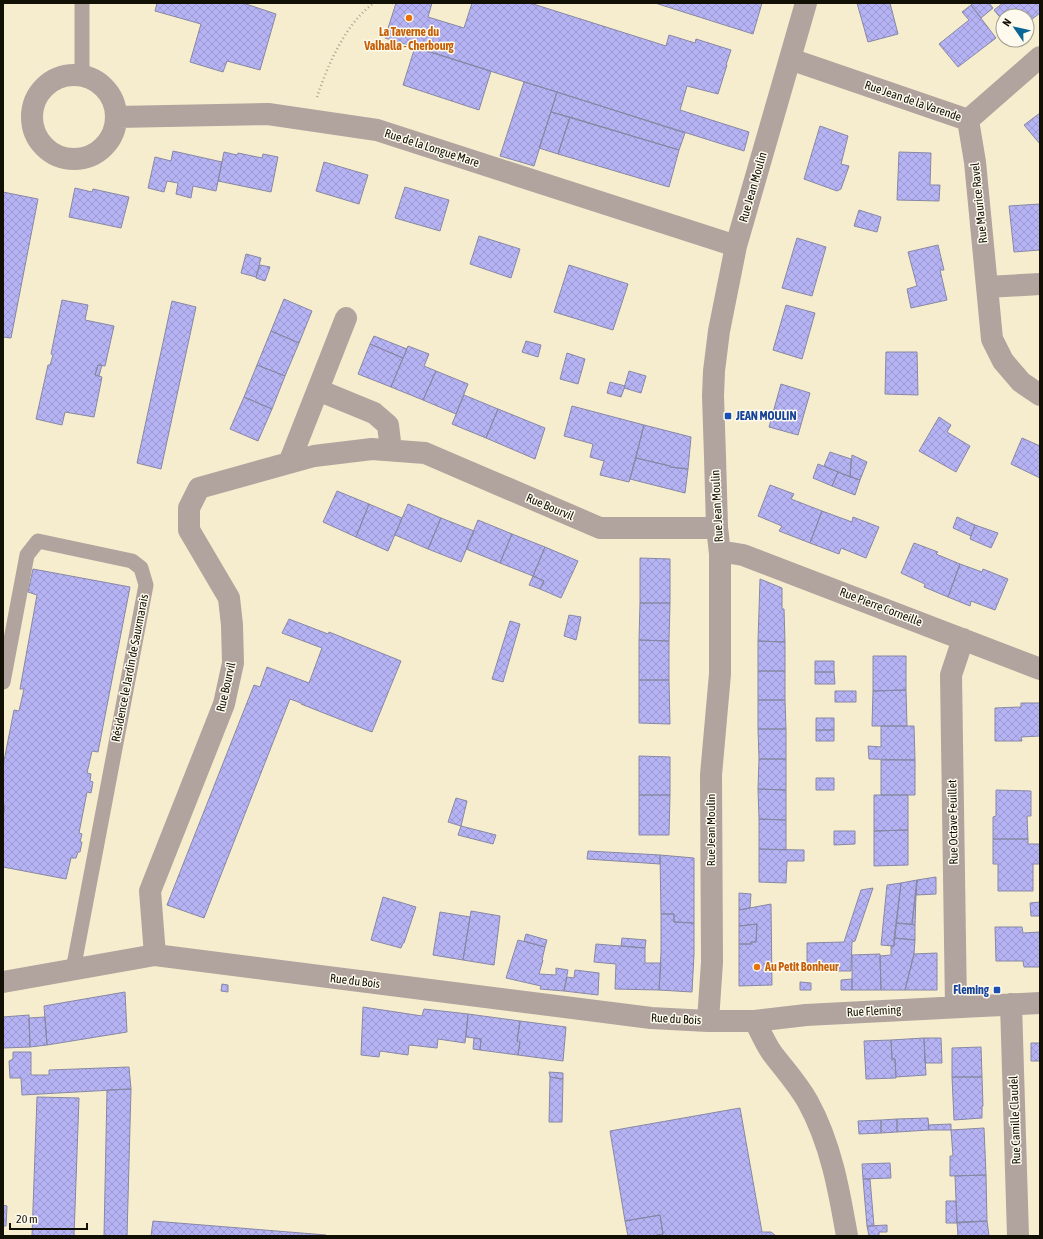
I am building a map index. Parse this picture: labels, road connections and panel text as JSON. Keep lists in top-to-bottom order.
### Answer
{
  "streets": {
    "street": [
      "Rue Jean de la Varende",
      "Rue de la Longue Mare",
      "Rue Jean Moulin",
      "Rue Maurice Ravel",
      "Rue Bourvil",
      "Rue Pierre Corneille",
      "Rue Octave Feuillet",
      "Rue du Bois",
      "Rue Fleming",
      "Rue Camille Claudel"
    ],
    "lane": ["Résidence le Jardin de Sauxmarais"]
  },
  "crossings": [
    ["Rue Jean de la Varende", "Rue Jean Moulin"],
    ["Rue Jean de la Varende", "Rue Maurice Ravel"],
    ["Rue de la Longue Mare", "Rue Jean Moulin"],
    ["Rue Jean Moulin", "Rue Bourvil"],
    ["Rue Jean Moulin", "Rue Pierre Corneille"],
    ["Rue Jean Moulin", "Rue du Bois"],
    ["Rue Jean Moulin", "Rue Fleming"],
    ["Rue Bourvil", "Rue du Bois"],
    ["Rue Pierre Corneille", "Rue Octave Feuillet"],
    ["Résidence le Jardin de Sauxmarais", "Rue du Bois"],
    ["Rue Octave Feuillet", "Rue Fleming"],
    ["Rue du Bois", "Rue Fleming"],
    ["Rue Fleming", "Rue Camille Claudel"]
  ],
  "places": {
    "other": ["La Taverne du Valhalla - Cherbourg", "Au Petit Bonheur"],
    "transit": ["JEAN MOULIN", "Fleming"]
  },
  "scale_bar": "20 m",
  "north": "top left"
}
